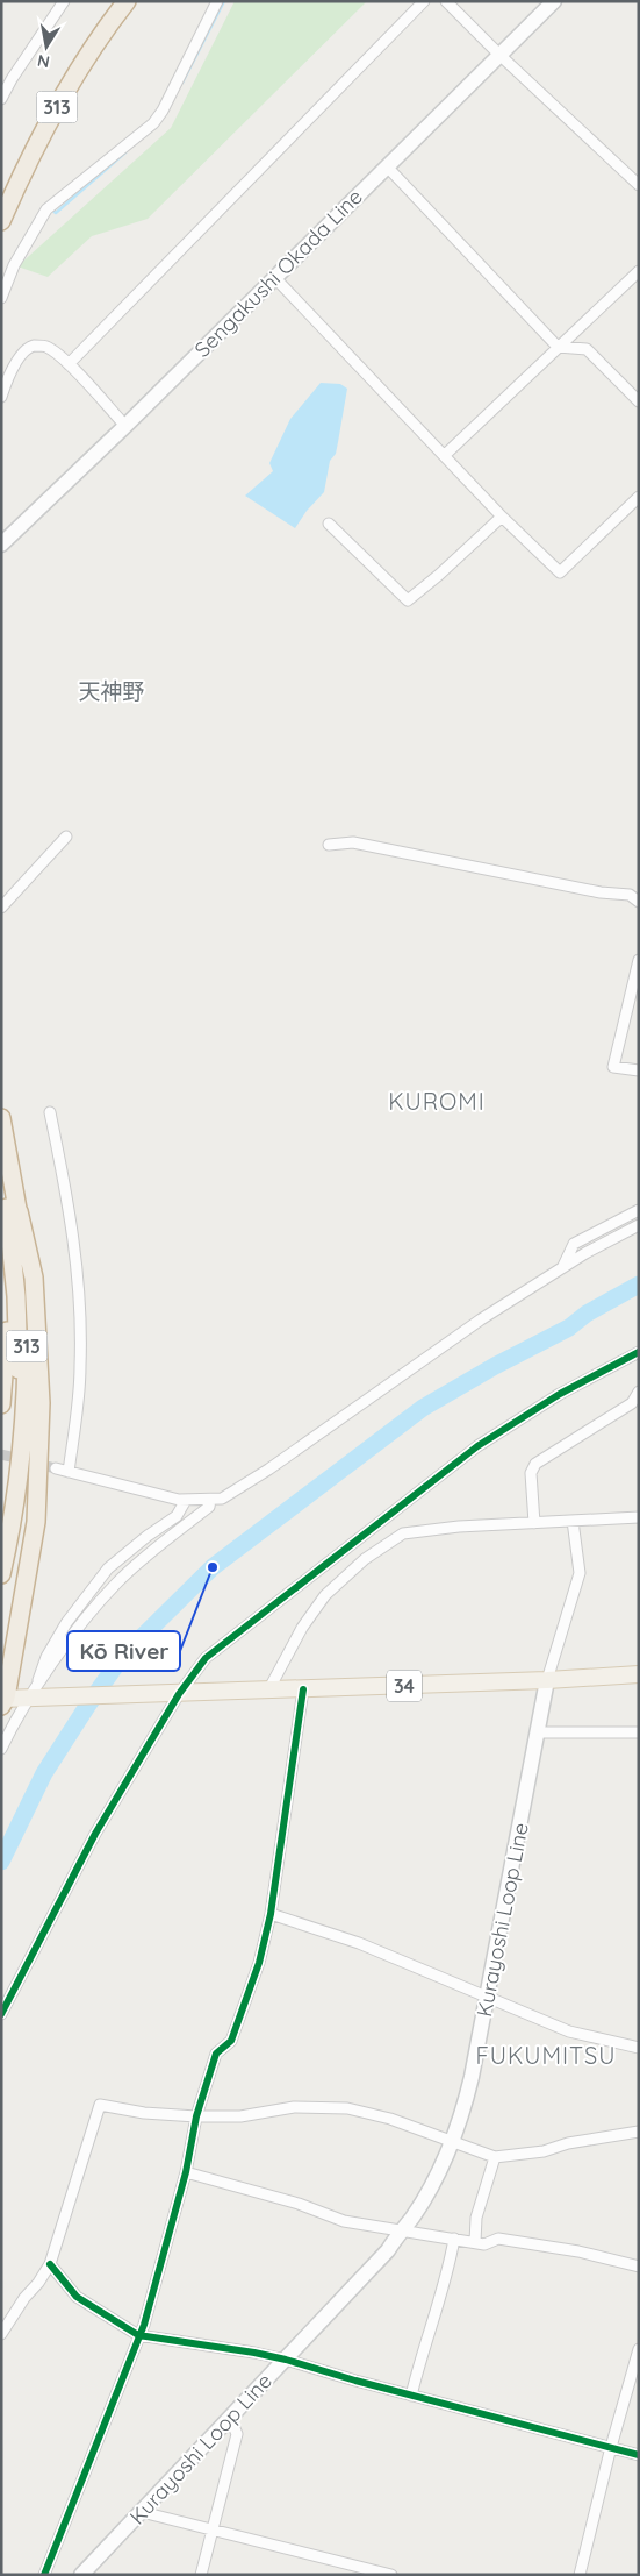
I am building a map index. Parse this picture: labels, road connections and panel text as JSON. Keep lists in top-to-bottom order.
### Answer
{
  "streets": {
    "highway": ["313"],
    "main road": ["Sengakushi Okada Line", "34", "Kurayoshi Loop Line"]
  },
  "crossings": [
    ["34", "Kurayoshi Loop Line"]
  ],
  "districts": ["天神野", "KUROMI", "FUKUMITSU"],
  "places": ["Kō River"],
  "north": "bottom"
}
